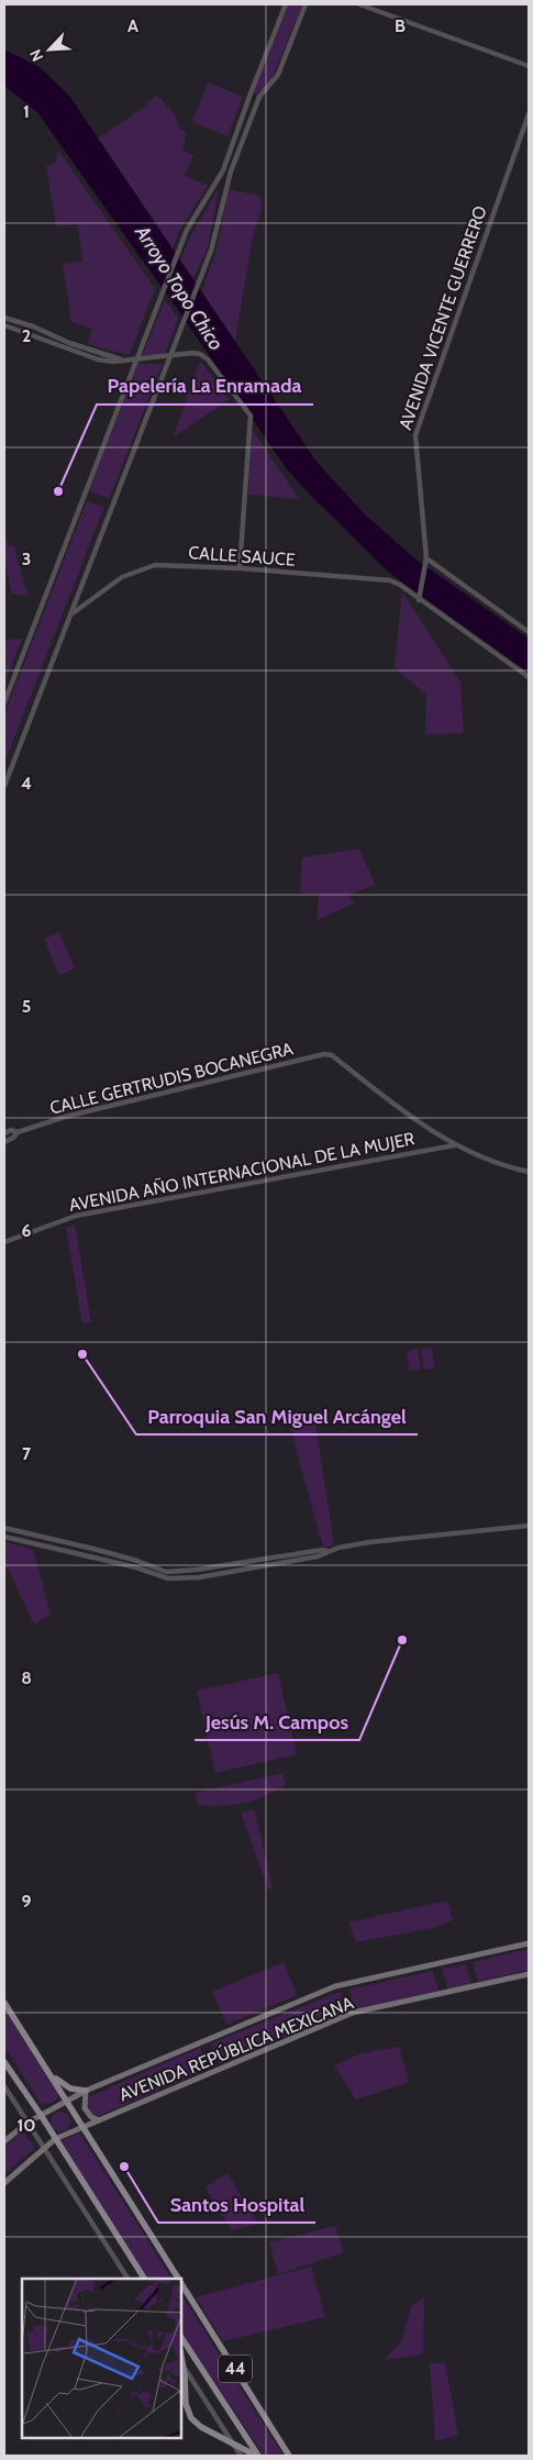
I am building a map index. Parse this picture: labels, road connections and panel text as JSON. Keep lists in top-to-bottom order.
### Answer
{
  "streets": {
    "main road": ["AVENIDA REPÚBLICA MEXICANA", "44"],
    "street": [
      "AVENIDA VICENTE GUERRERO",
      "CALLE SAUCE",
      "CALLE GERTRUDIS BOCANEGRA",
      "AVENIDA AÑO INTERNACIONAL DE LA MUJER"
    ]
  },
  "crossings": [
    ["AVENIDA VICENTE GUERRERO", "CALLE SAUCE"],
    ["CALLE GERTRUDIS BOCANEGRA", "AVENIDA AÑO INTERNACIONAL DE LA MUJER"],
    ["AVENIDA REPÚBLICA MEXICANA", "44"]
  ],
  "water": ["Arroyo Topo Chico"],
  "places": [
    "Papelería La Enramada",
    "Parroquia San Miguel Arcángel",
    "Jesús M. Campos",
    "Santos Hospital"
  ],
  "north": "bottom left",
  "grid": {
    "columns": ["A", "B"],
    "rows": [
      "1",
      "2",
      "3",
      "4",
      "5",
      "6",
      "7",
      "8",
      "9",
      "10"
    ]
  }
}
